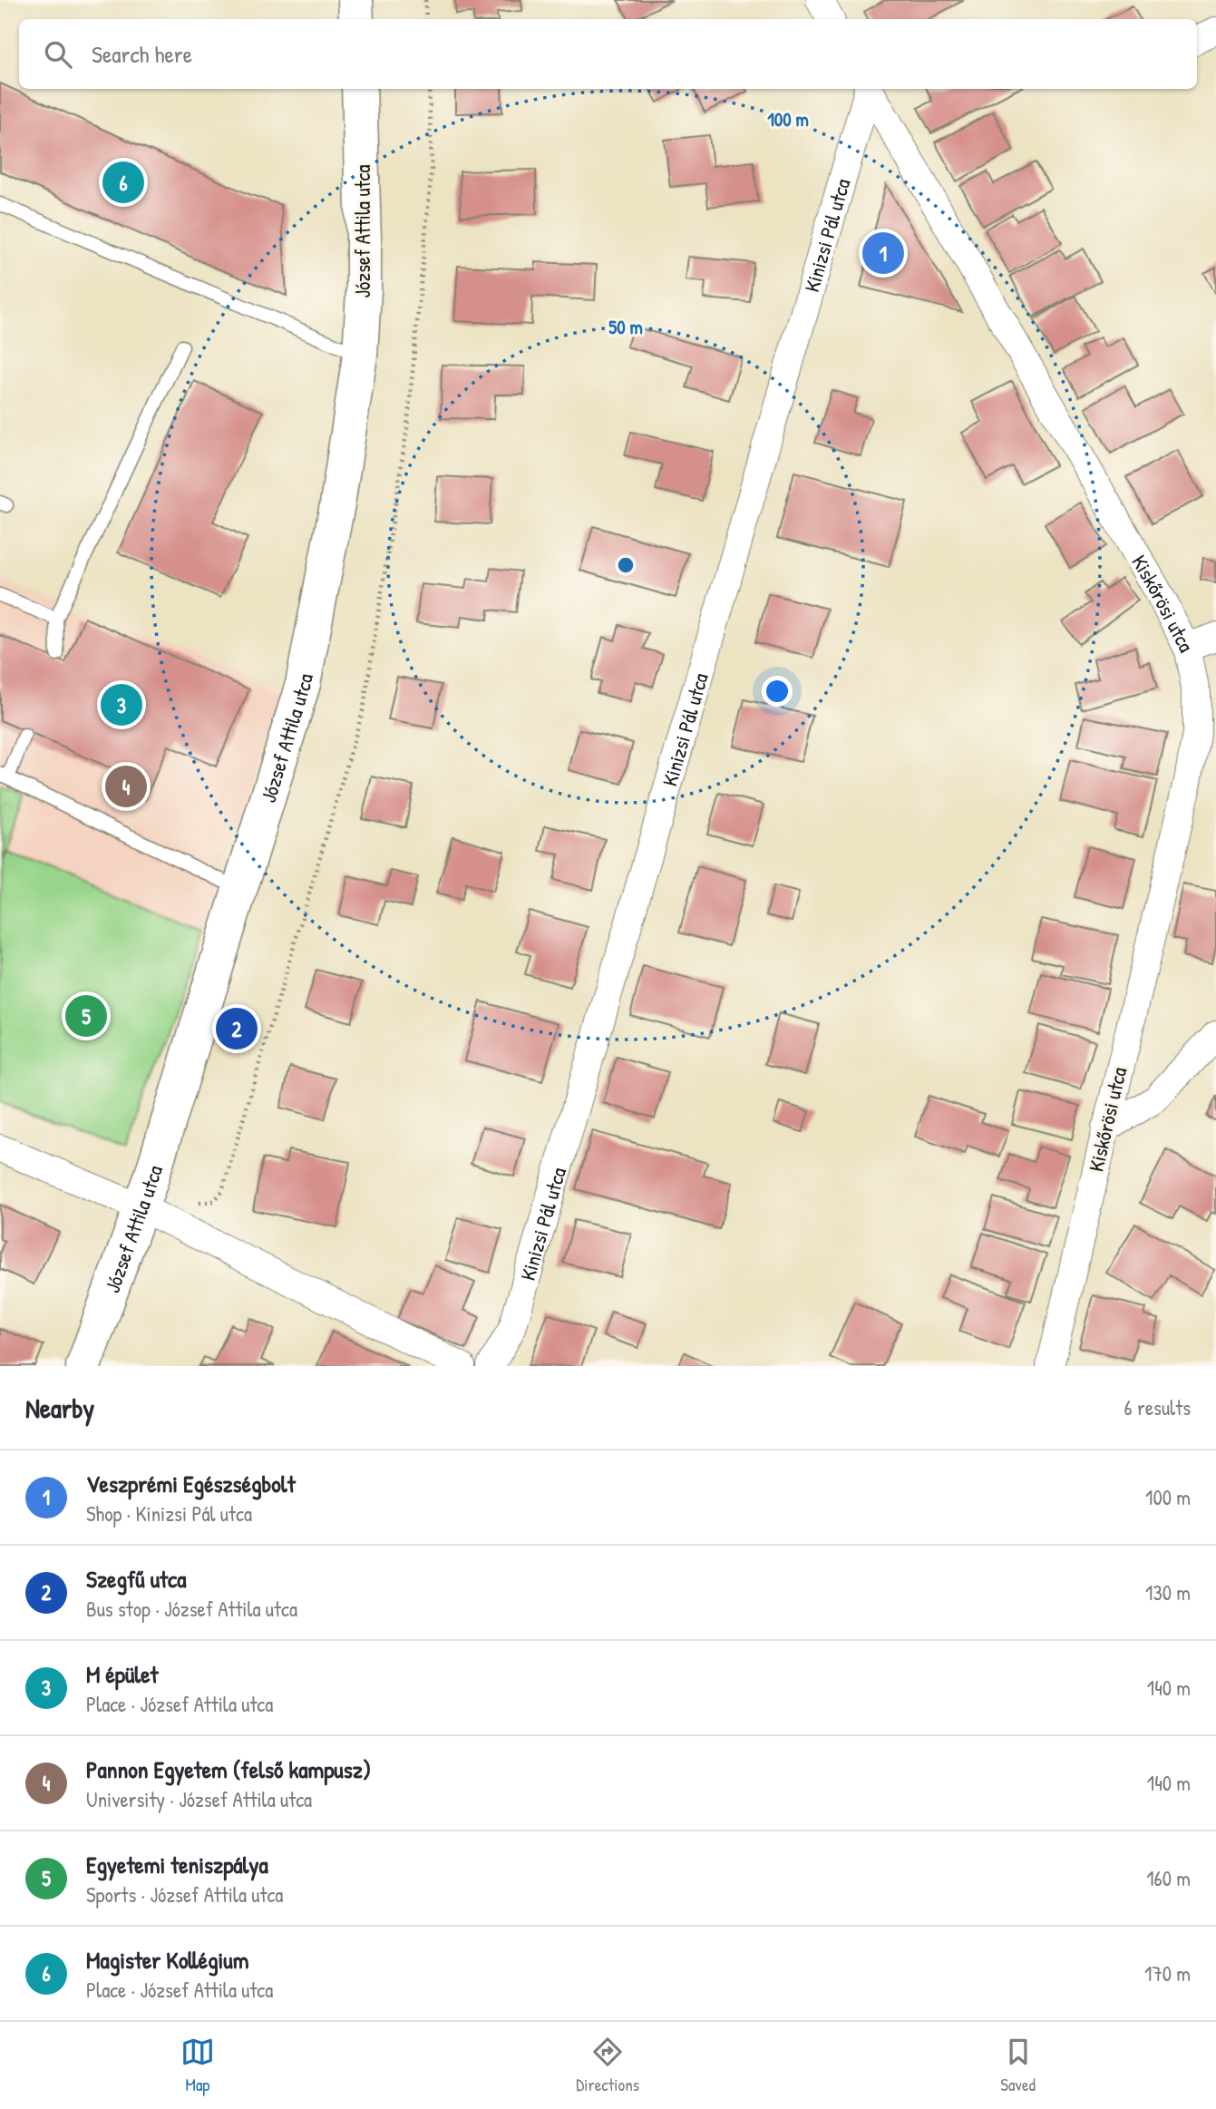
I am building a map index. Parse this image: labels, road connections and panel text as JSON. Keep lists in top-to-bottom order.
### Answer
{
  "streets": {
    "street": ["József Attila utca", "Kinizsi Pál utca", "Kiskőrösi utca"]
  },
  "page": {
    "search": "Search here",
    "pins": [
      "6",
      "1",
      "3",
      "4",
      "5",
      "2"
    ],
    "heading": ["Nearby", "6 results"],
    "list": [
      {
        "mark": "1",
        "name": "Veszprémi Egészségbolt",
        "note": "Shop · Kinizsi Pál utca",
        "value": "100 m"
      },
      {
        "mark": "2",
        "name": "Szegfű utca",
        "note": "Bus stop · József Attila utca",
        "value": "130 m"
      },
      {
        "mark": "3",
        "name": "M épület",
        "note": "Place · József Attila utca",
        "value": "140 m"
      },
      {
        "mark": "4",
        "name": "Pannon Egyetem (felső kampusz)",
        "note": "University · József Attila utca",
        "value": "140 m"
      },
      {
        "mark": "5",
        "name": "Egyetemi teniszpálya",
        "note": "Sports · József Attila utca",
        "value": "160 m"
      },
      {
        "mark": "6",
        "name": "Magister Kollégium",
        "note": "Place · József Attila utca",
        "value": "170 m"
      }
    ],
    "nav": ["Map", "Directions", "Saved"]
  },
  "rings": ["100 m", "50 m"]
}
